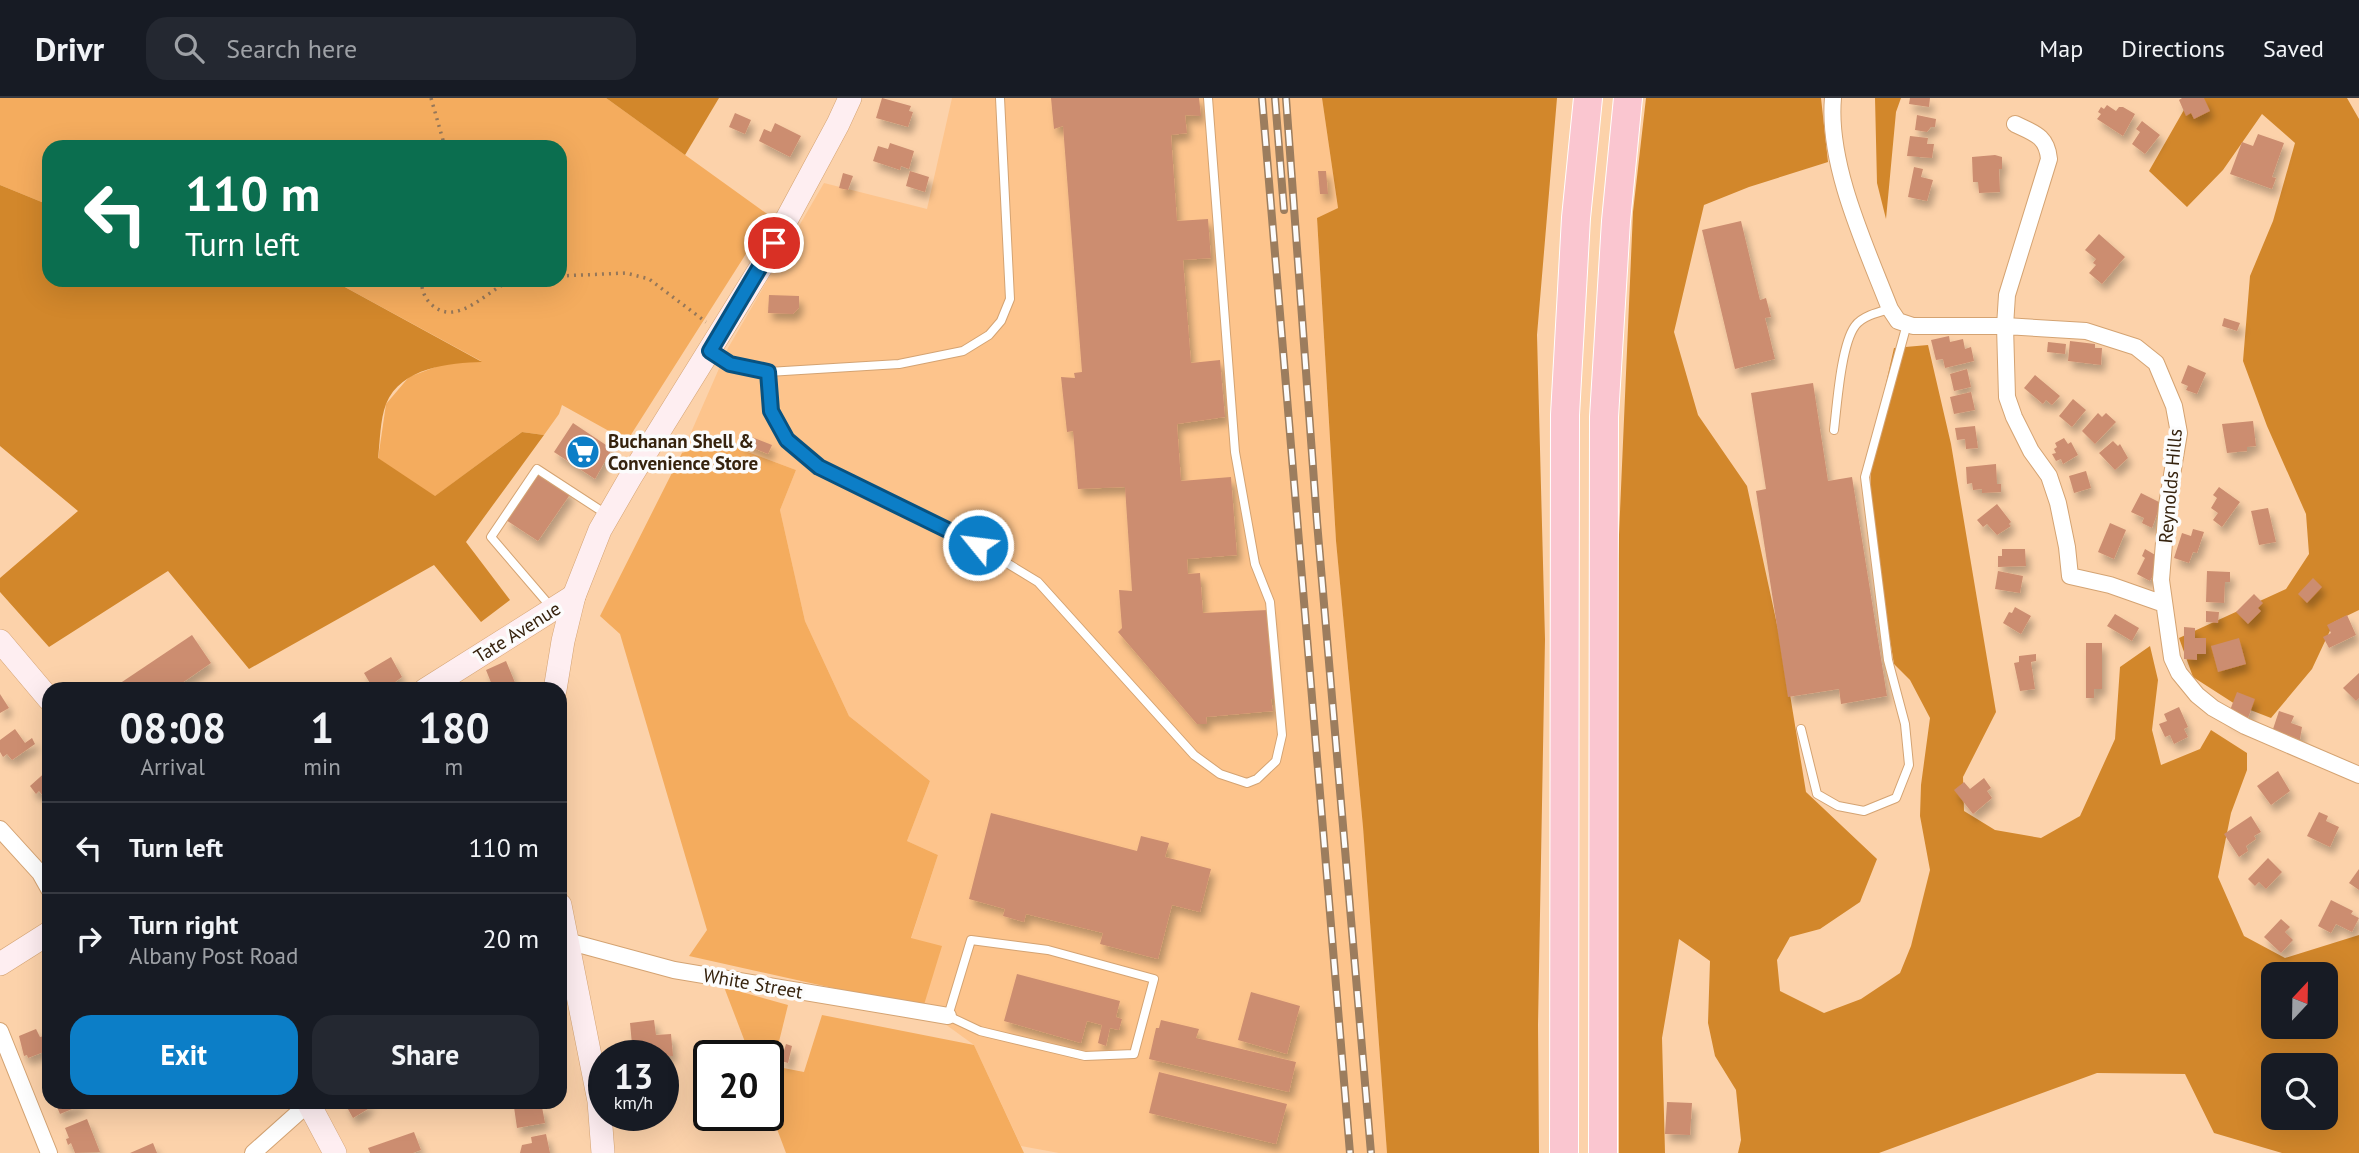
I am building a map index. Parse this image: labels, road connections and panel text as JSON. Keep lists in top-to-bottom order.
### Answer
{
  "streets": {
    "main road": ["Tate Avenue"],
    "street": ["Reynolds Hills", "White Street"]
  },
  "places": {
    "supermarket": ["Buchanan Shell & Convenience Store"]
  },
  "north": "top",
  "page": {
    "header": "Drivr",
    "search": "Search here",
    "nav": ["Map", "Directions", "Saved"],
    "turn": ["110 m", "Turn left"],
    "eta": [
      "08:08",
      "Arrival",
      "1",
      "min",
      "180",
      "m"
    ],
    "list": [
      {
        "name": "Turn left",
        "value": "110 m"
      },
      {
        "name": "Turn right",
        "note": "Albany Post Road",
        "value": "20 m"
      }
    ],
    "buttons": ["Exit", "Share"],
    "speed": "13 km/h",
    "limit": "20"
  }
}
